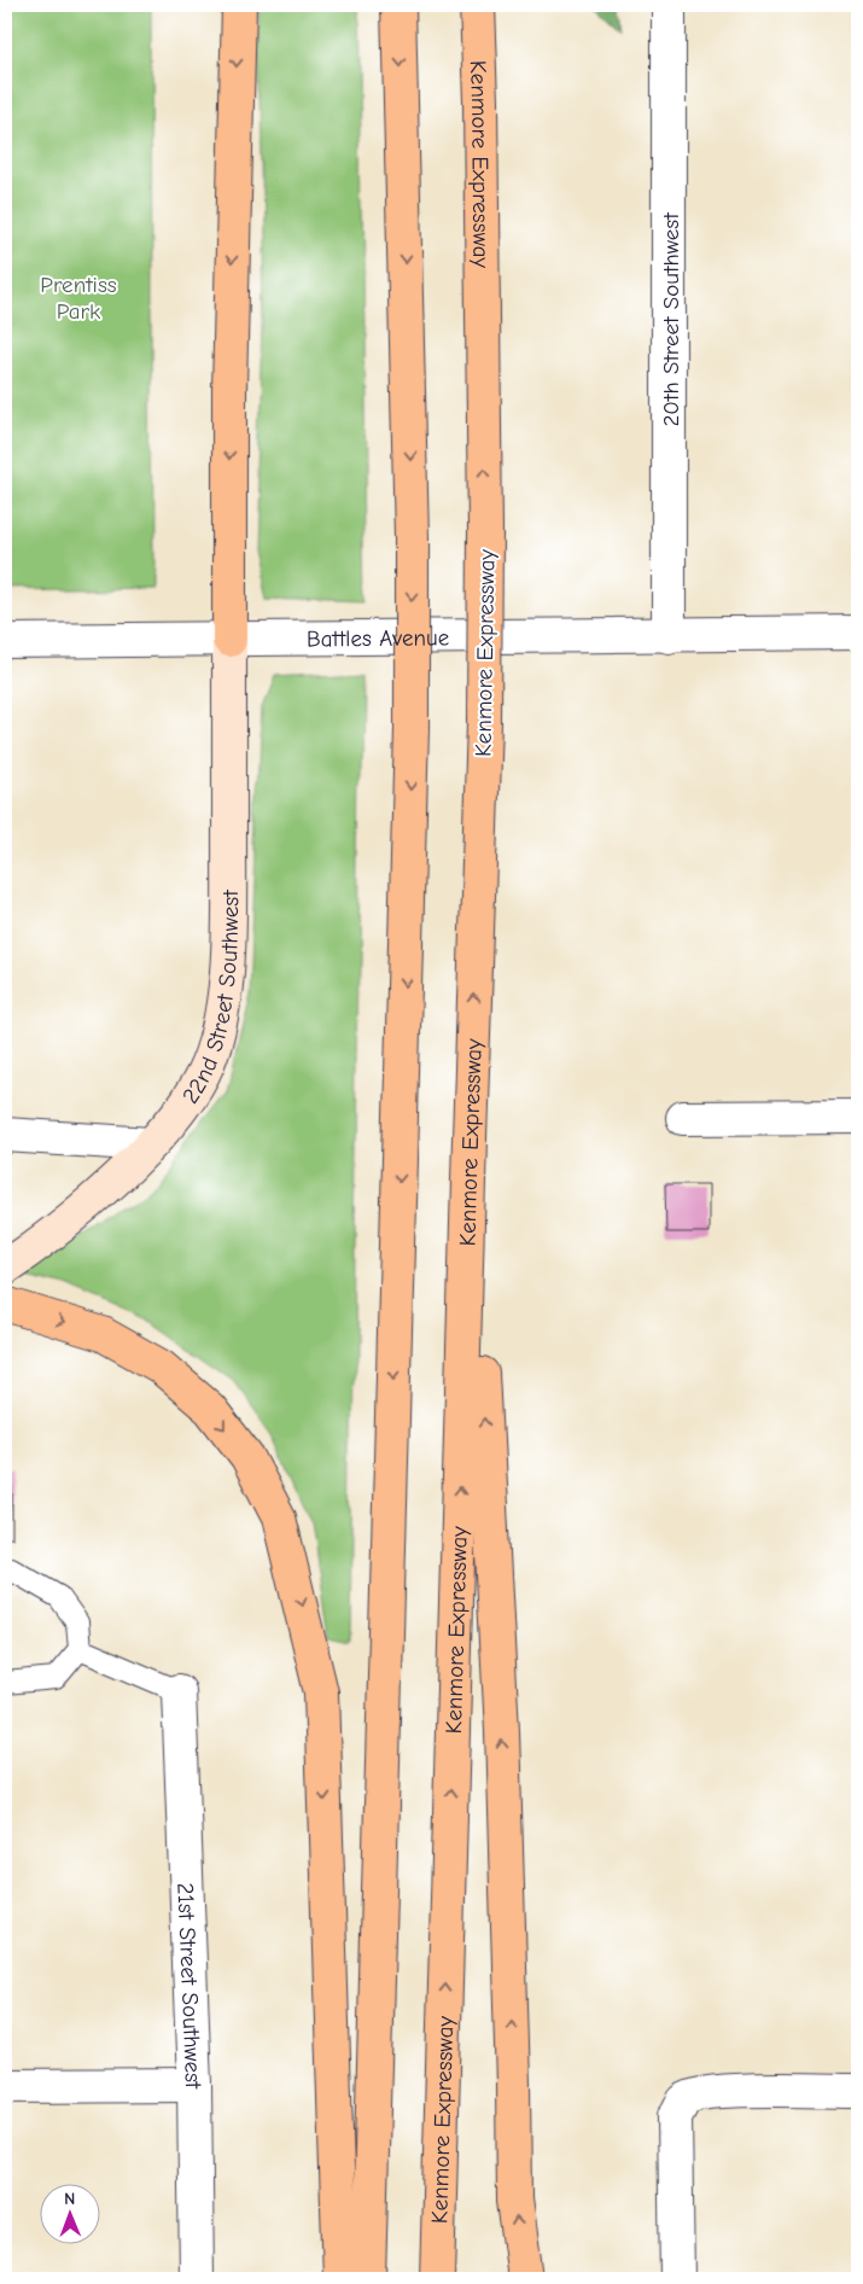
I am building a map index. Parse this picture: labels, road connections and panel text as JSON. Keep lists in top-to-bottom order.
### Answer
{
  "streets": {
    "highway": ["Kenmore Expressway"],
    "main road": ["22nd Street Southwest"],
    "street": ["20th Street Southwest", "Battles Avenue", "21st Street Southwest"]
  },
  "crossings": [
    ["20th Street Southwest", "Battles Avenue"],
    ["Battles Avenue", "22nd Street Southwest"]
  ],
  "parks": ["Prentiss Park"],
  "north": "top"
}
